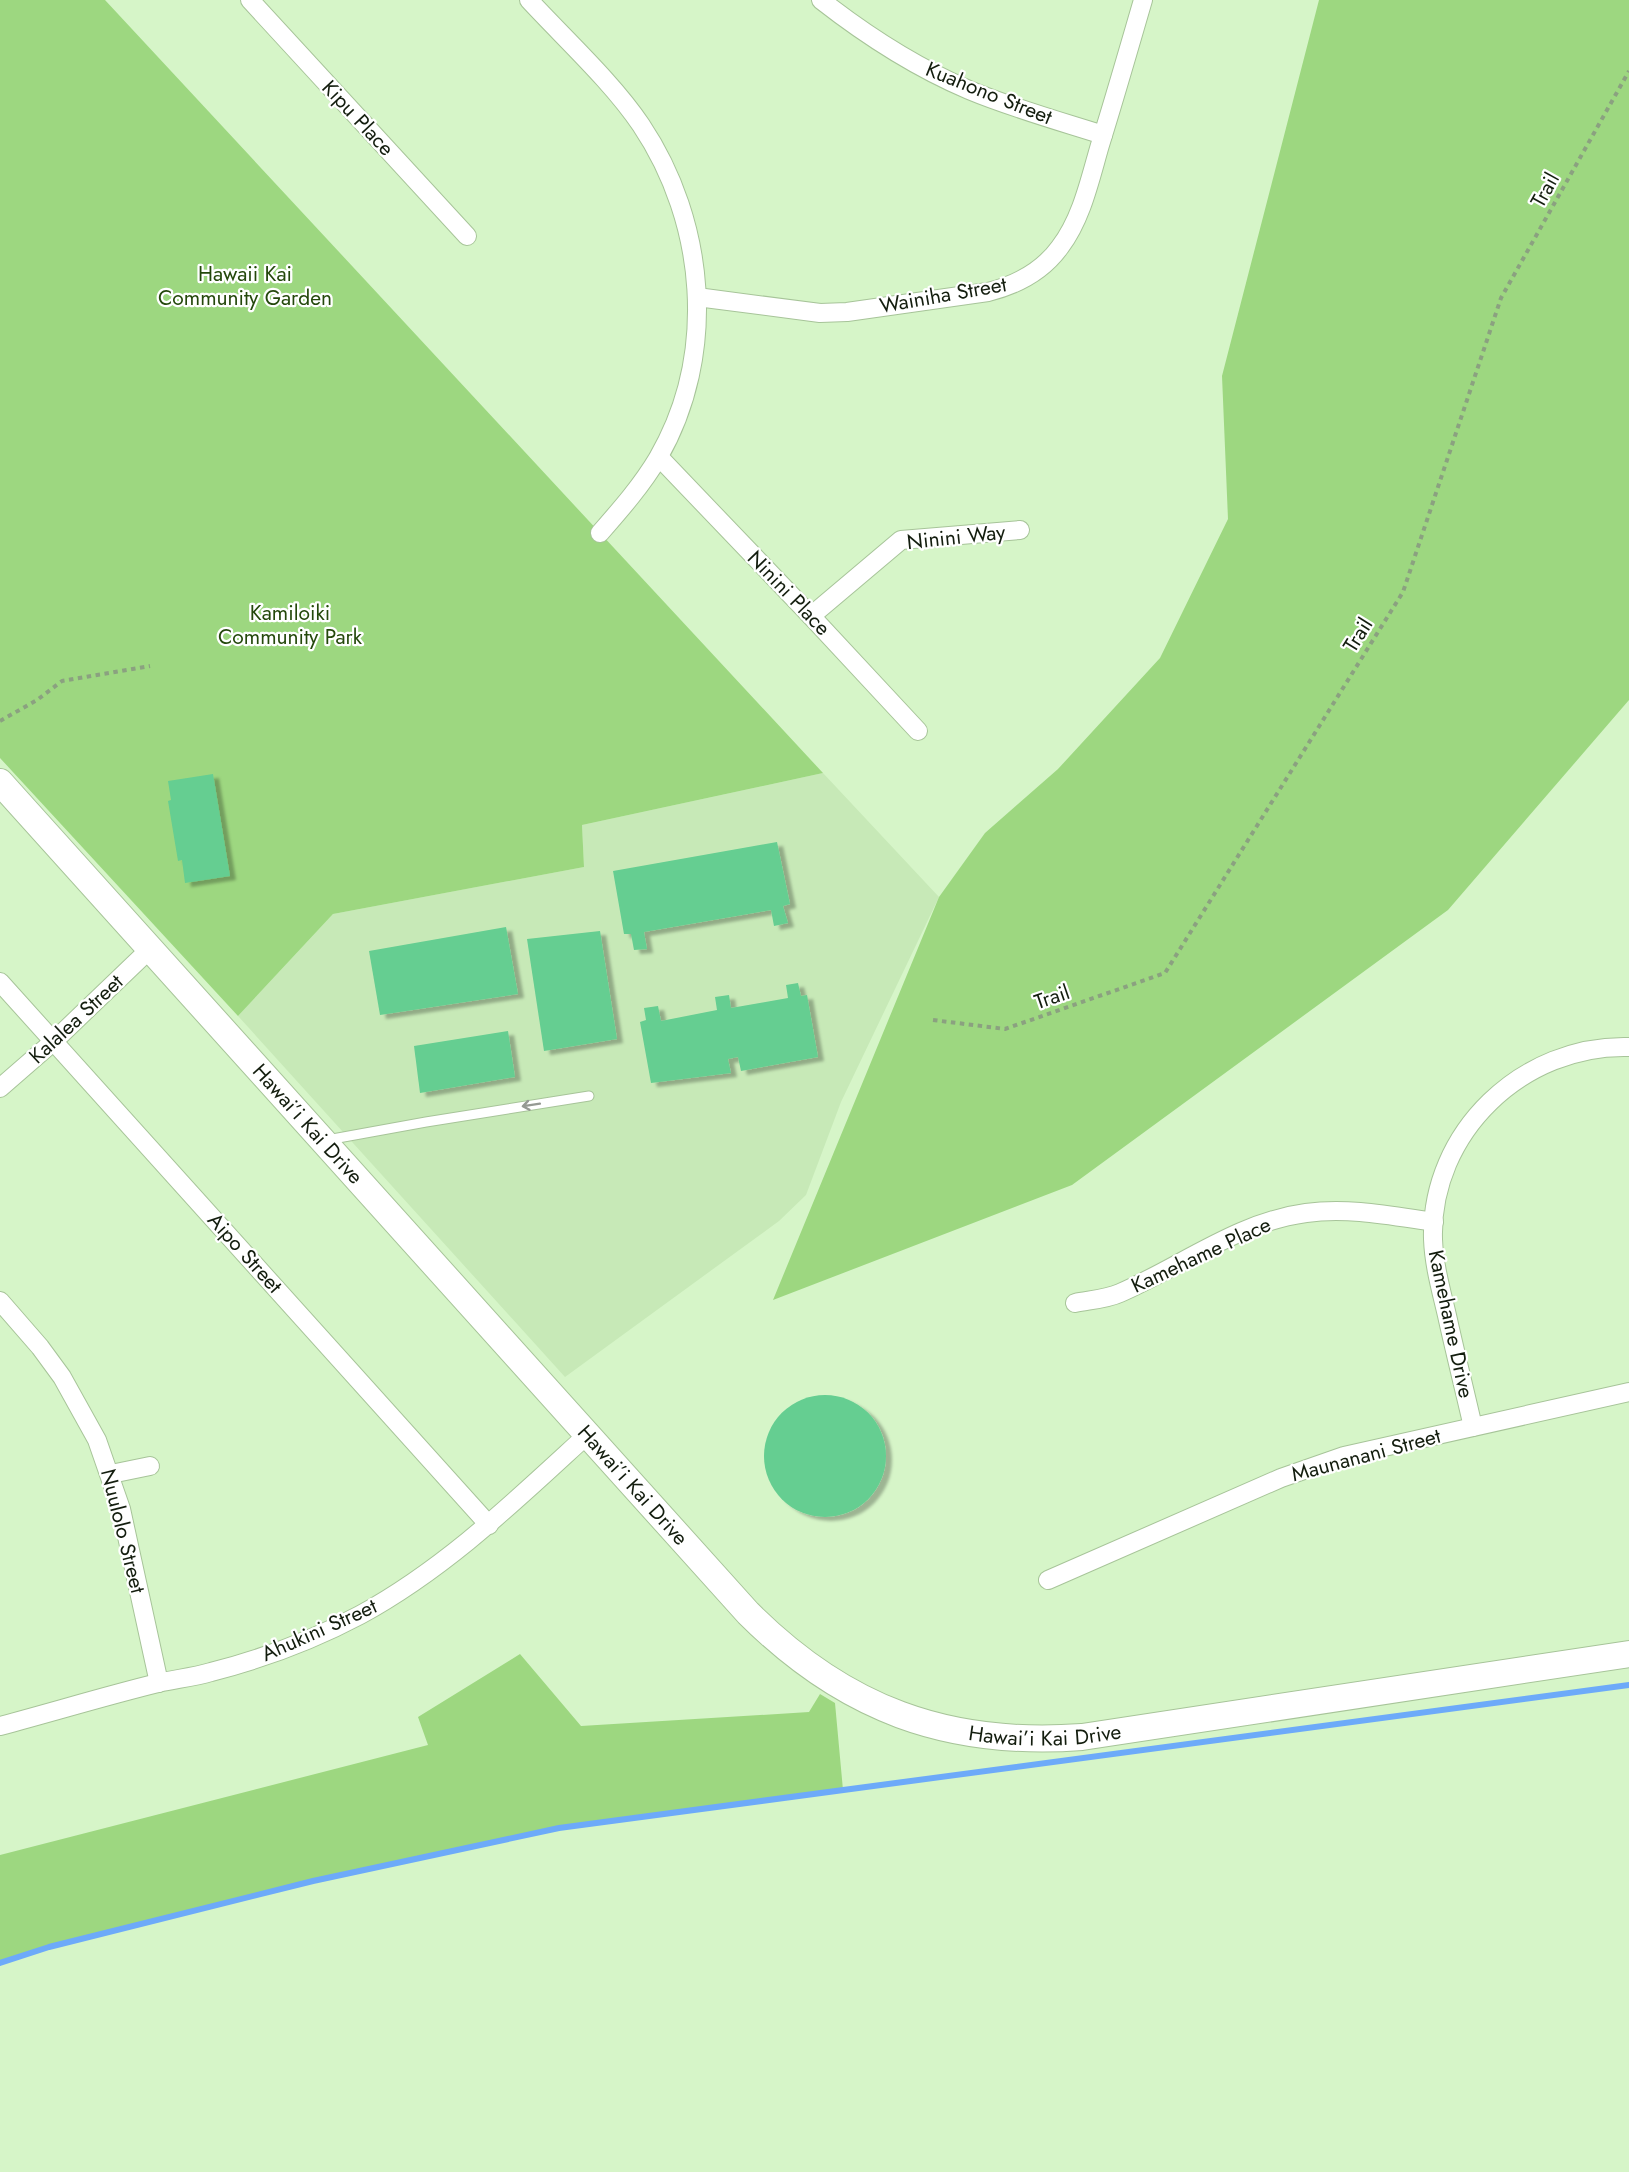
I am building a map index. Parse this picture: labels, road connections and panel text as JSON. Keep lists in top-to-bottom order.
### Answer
{
  "streets": {
    "main road": ["Hawai’i Kai Drive"],
    "street": [
      "Kuahono Street",
      "Kipu Place",
      "Wainiha Street",
      "Ninini Way",
      "Ninini Place",
      "Kalalea Street",
      "Aipo Street",
      "Kamehame Place",
      "Kamehame Drive",
      "Maunanani Street",
      "Nuulolo Street",
      "Ahukini Street"
    ],
    "path": ["Trail"]
  },
  "crossings": [
    ["Kuahono Street", "Wainiha Street"],
    ["Ninini Way", "Ninini Place"],
    ["Kalalea Street", "Hawai’i Kai Drive"],
    ["Kalalea Street", "Aipo Street"],
    ["Hawai’i Kai Drive", "Ahukini Street"],
    ["Aipo Street", "Ahukini Street"],
    ["Kamehame Place", "Kamehame Drive"],
    ["Kamehame Drive", "Maunanani Street"],
    ["Nuulolo Street", "Ahukini Street"]
  ],
  "parks": ["Hawaii Kai Community Garden", "Kamiloiki Community Park"]
}
